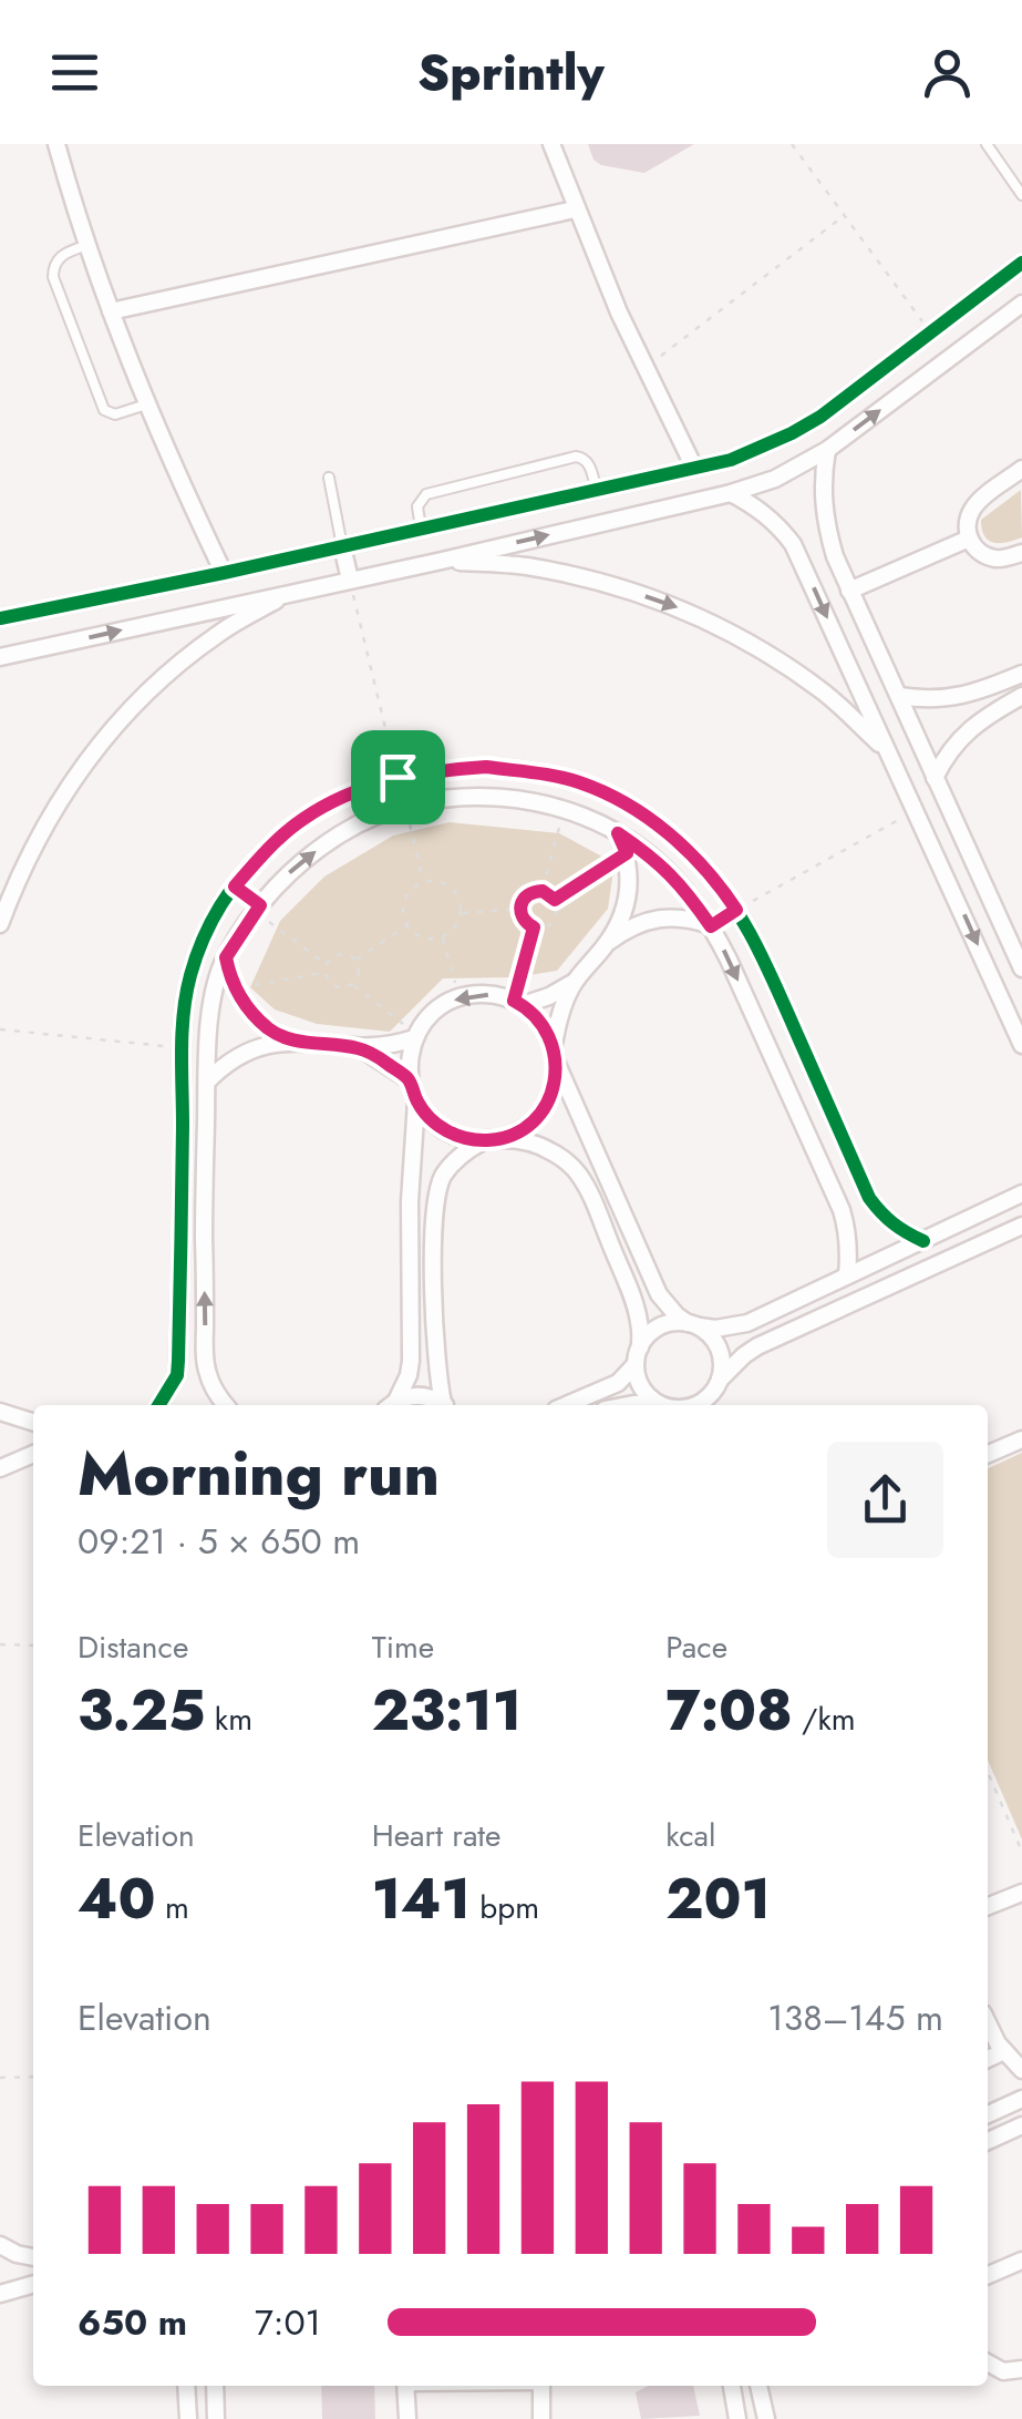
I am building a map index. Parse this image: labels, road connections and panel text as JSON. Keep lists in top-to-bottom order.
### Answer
{
  "page": {
    "header": "Sprintly",
    "heading": ["Morning run", "09:21 · 5 × 650 m"],
    "stats": [
      ["Distance", "3.25 km"],
      ["Time", "23:11"],
      ["Pace", "7:08 /km"],
      ["Elevation", "40 m"],
      ["Heart rate", "141 bpm"],
      ["kcal", "201"]
    ],
    "chart": ["Elevation", "138–145 m"],
    "list": [
      {
        "name": "650 m",
        "note": "7:01"
      }
    ]
  }
}
